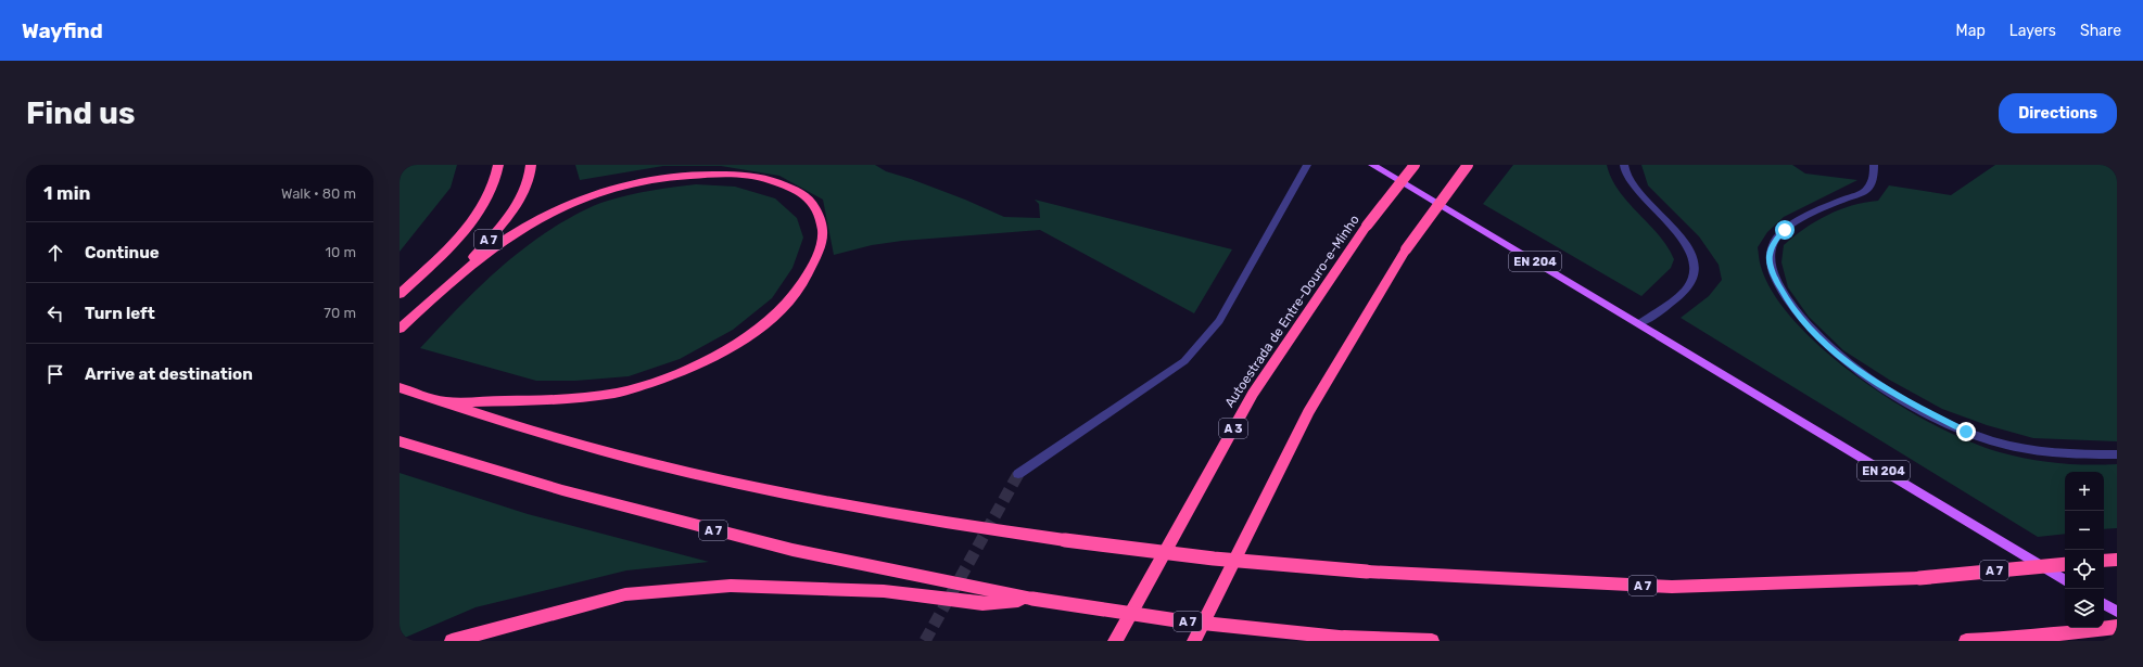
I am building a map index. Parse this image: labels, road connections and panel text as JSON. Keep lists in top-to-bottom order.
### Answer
{
  "streets": {
    "highway": ["A 7", "Autoestrada de Entre-Douro-e-Minho", "A 3"],
    "main road": ["EN 204"]
  },
  "page": {
    "header": "Wayfind",
    "nav": ["Map", "Layers", "Share"],
    "buttons": "Directions",
    "title": "Find us",
    "heading": ["1 min", "Walk · 80 m"],
    "list": [
      ["Continue", "10 m"],
      ["Turn left", "70 m"],
      "Arrive at destination"
    ],
    "map_buttons": ["+", "−"]
  }
}
